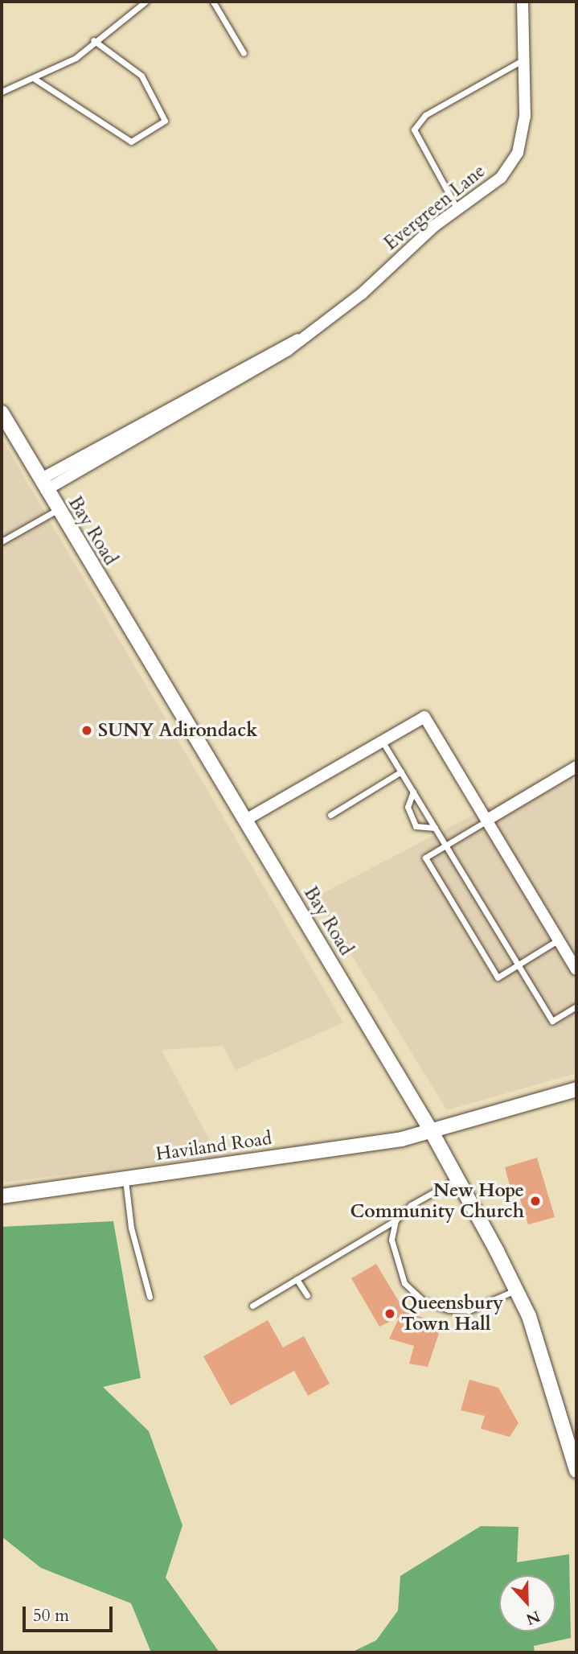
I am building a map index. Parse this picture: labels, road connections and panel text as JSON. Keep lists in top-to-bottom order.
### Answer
{
  "streets": {
    "street": ["Evergreen Lane", "Bay Road", "Haviland Road"]
  },
  "crossings": [
    ["Evergreen Lane", "Bay Road"],
    ["Bay Road", "Haviland Road"]
  ],
  "places": ["SUNY Adirondack", "New Hope Community Church", "Queensbury Town Hall"],
  "scale_bar": "50 m",
  "north": "bottom"
}
